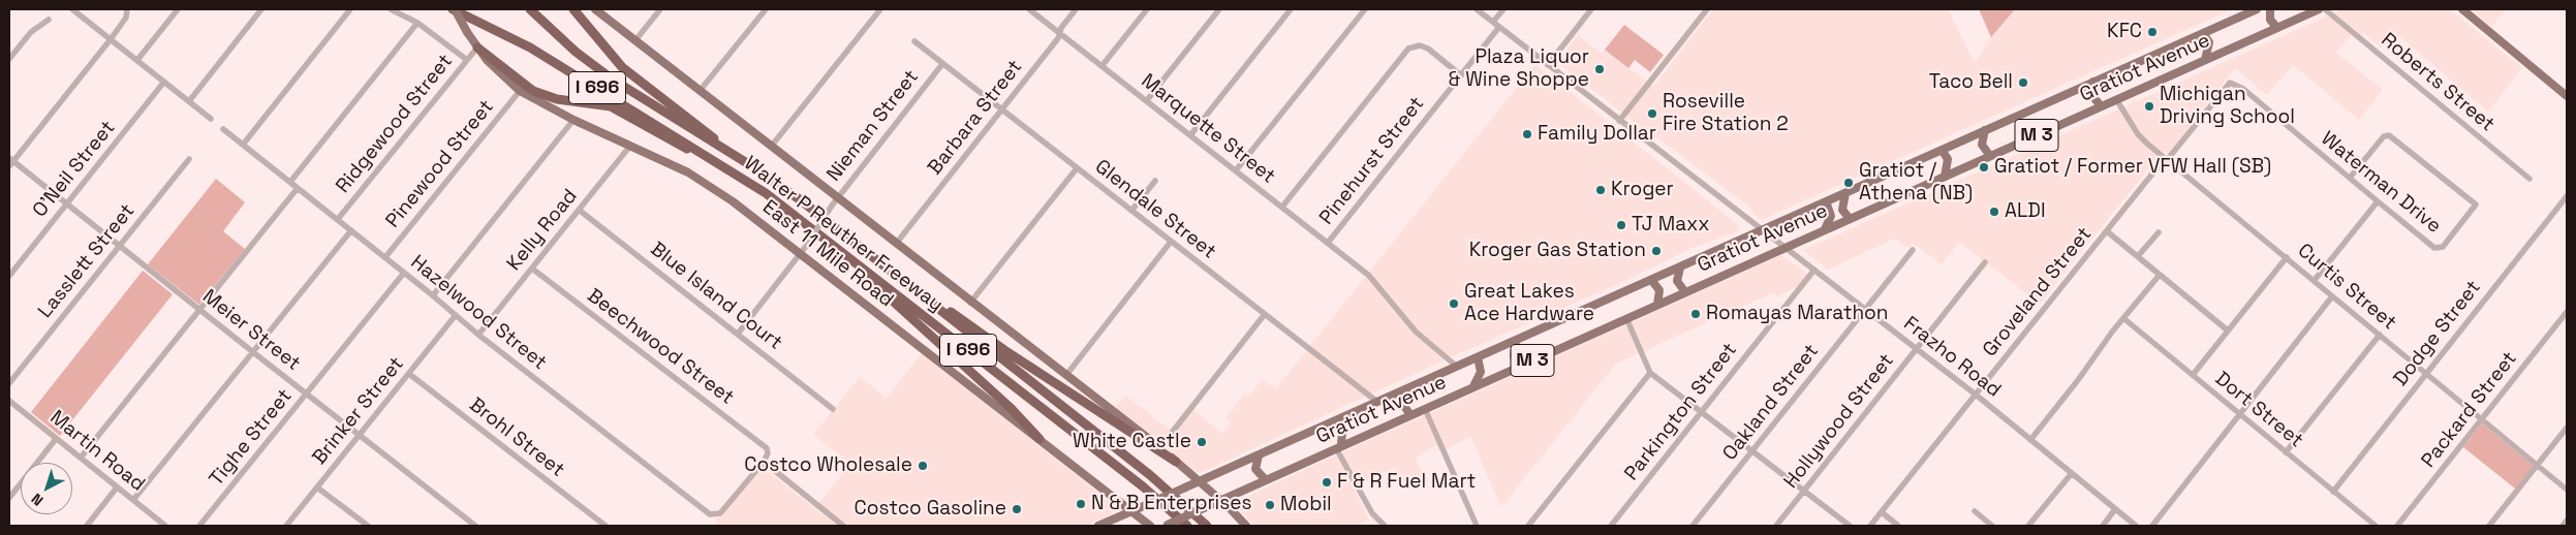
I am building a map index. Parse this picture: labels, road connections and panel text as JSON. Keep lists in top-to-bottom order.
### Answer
{
  "streets": {
    "highway": ["I 696", "Walter P Reuther Freeway"],
    "main road": ["Gratiot Avenue", "M 3", "East 11 Mile Road"],
    "street": [
      "Roberts Street",
      "Barbara Street",
      "Ridgewood Street",
      "Nieman Street",
      "Marquette Street",
      "Pinehurst Street",
      "Pinewood Street",
      "O'Neil Street",
      "Waterman Drive",
      "Glendale Street",
      "Kelly Road",
      "Lasslett Street",
      "Curtis Street",
      "Groveland Street",
      "Blue Island Court",
      "Hazelwood Street",
      "Meier Street",
      "Dodge Street",
      "Beechwood Street",
      "Frazho Road",
      "Oakland Street",
      "Dort Street",
      "Packard Street",
      "Brinker Street",
      "Parkington Street",
      "Hollywood Street",
      "Tighe Street",
      "Brohl Street",
      "Martin Road"
    ]
  },
  "crossings": [
    ["Gratiot Avenue", "Marquette Street"],
    ["Gratiot Avenue", "M 3"],
    ["Gratiot Avenue", "Glendale Street"],
    ["Gratiot Avenue", "Curtis Street"],
    ["Gratiot Avenue", "Frazho Road"],
    ["Barbara Street", "Marquette Street"],
    ["Barbara Street", "Glendale Street"],
    ["Ridgewood Street", "East 11 Mile Road"],
    ["Ridgewood Street", "Hazelwood Street"],
    ["Nieman Street", "Glendale Street"],
    ["Nieman Street", "East 11 Mile Road"],
    ["Nieman Street", "Blue Island Court"],
    ["Marquette Street", "Pinehurst Street"],
    ["M 3", "East 11 Mile Road"],
    ["Pinehurst Street", "Frazho Road"],
    ["Pinewood Street", "East 11 Mile Road"],
    ["Pinewood Street", "Hazelwood Street"],
    ["O'Neil Street", "Meier Street"],
    ["Waterman Drive", "Groveland Street"],
    ["Kelly Road", "East 11 Mile Road"],
    ["Kelly Road", "Blue Island Court"],
    ["Kelly Road", "Hazelwood Street"],
    ["Kelly Road", "Beechwood Street"],
    ["Walter P Reuther Freeway", "East 11 Mile Road"],
    ["Lasslett Street", "Meier Street"],
    ["Curtis Street", "Groveland Street"],
    ["Curtis Street", "Dodge Street"],
    ["Curtis Street", "Packard Street"],
    ["Groveland Street", "Frazho Road"],
    ["Hazelwood Street", "Beechwood Street"],
    ["Hazelwood Street", "Brinker Street"],
    ["Hazelwood Street", "Tighe Street"],
    ["Meier Street", "Brinker Street"],
    ["Meier Street", "Tighe Street"],
    ["Dodge Street", "Dort Street"],
    ["Frazho Road", "Oakland Street"],
    ["Frazho Road", "Parkington Street"],
    ["Frazho Road", "Hollywood Street"],
    ["Brinker Street", "Brohl Street"]
  ],
  "places": [
    "KFC",
    "Plaza Liquor & Wine Shoppe",
    "Taco Bell",
    "Michigan Driving School",
    "Roseville Fire Station 2",
    "Family Dollar",
    "Gratiot / Former VFW Hall (SB)",
    "Gratiot / Athena (NB)",
    "Kroger",
    "ALDI",
    "TJ Maxx",
    "Kroger Gas Station",
    "Great Lakes Ace Hardware",
    "Romayas Marathon",
    "White Castle",
    "Costco Wholesale",
    "F & R Fuel Mart",
    "N & B Enterprises",
    "Mobil",
    "Costco Gasoline"
  ],
  "north": "bottom left"
}
